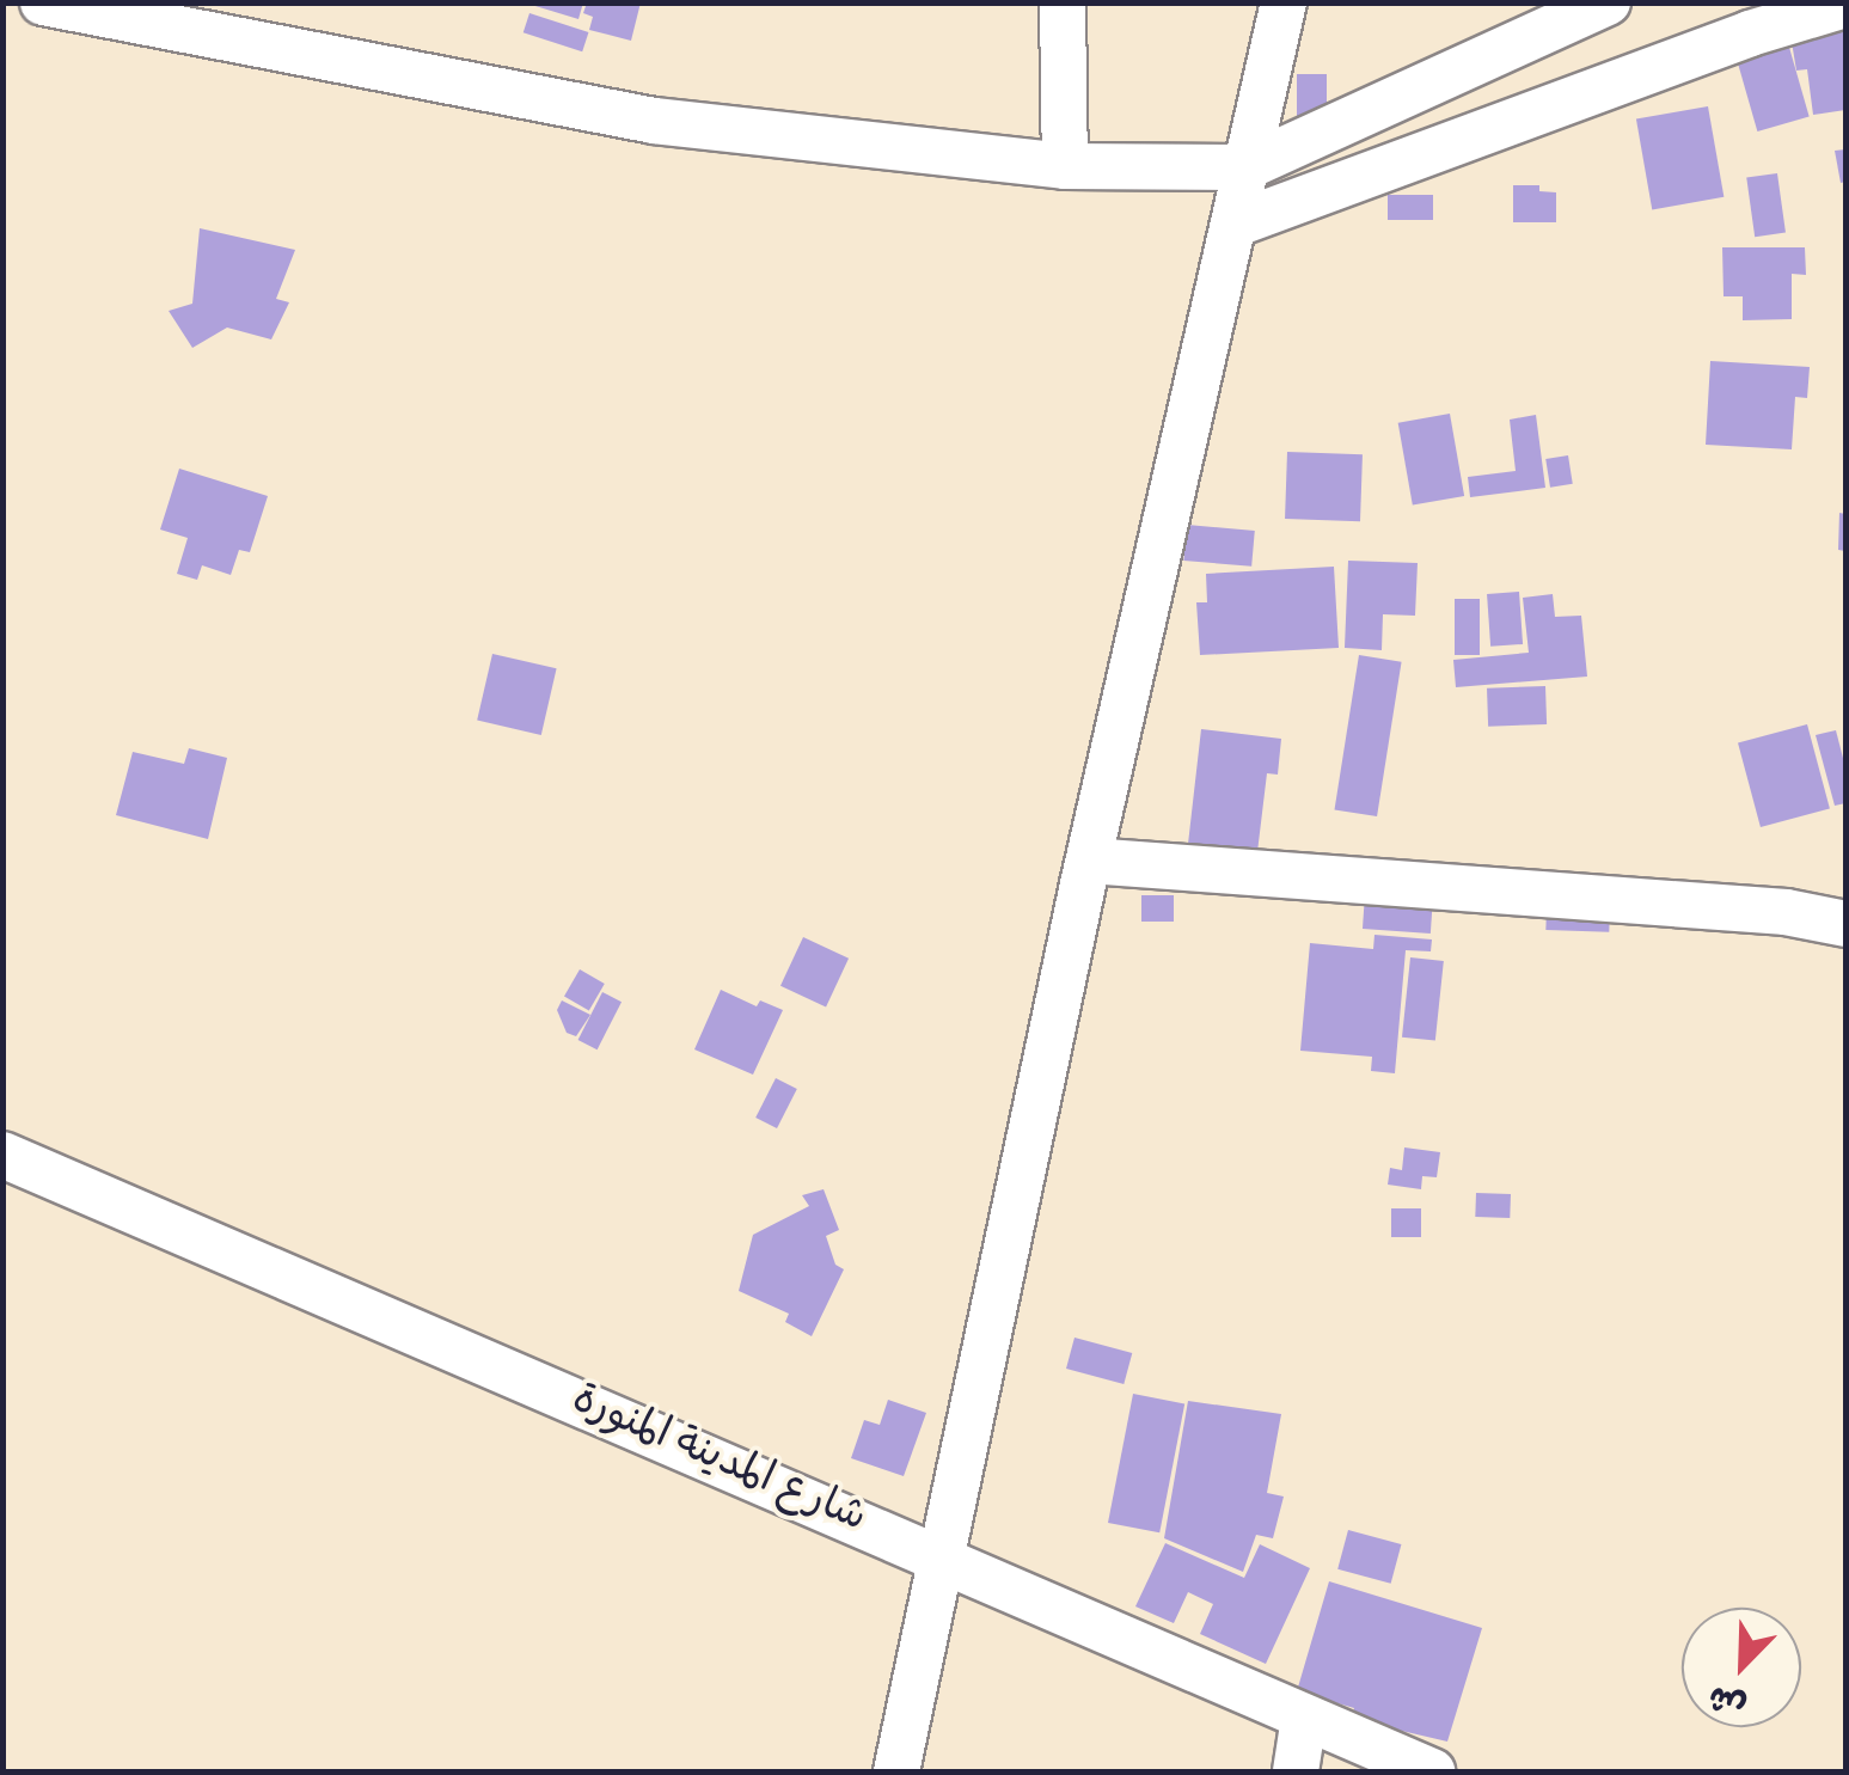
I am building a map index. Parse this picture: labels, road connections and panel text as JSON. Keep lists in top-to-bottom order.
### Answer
{
  "streets": {
    "street": ["شارع المدينة المنورة"]
  },
  "north": "bottom left"
}
